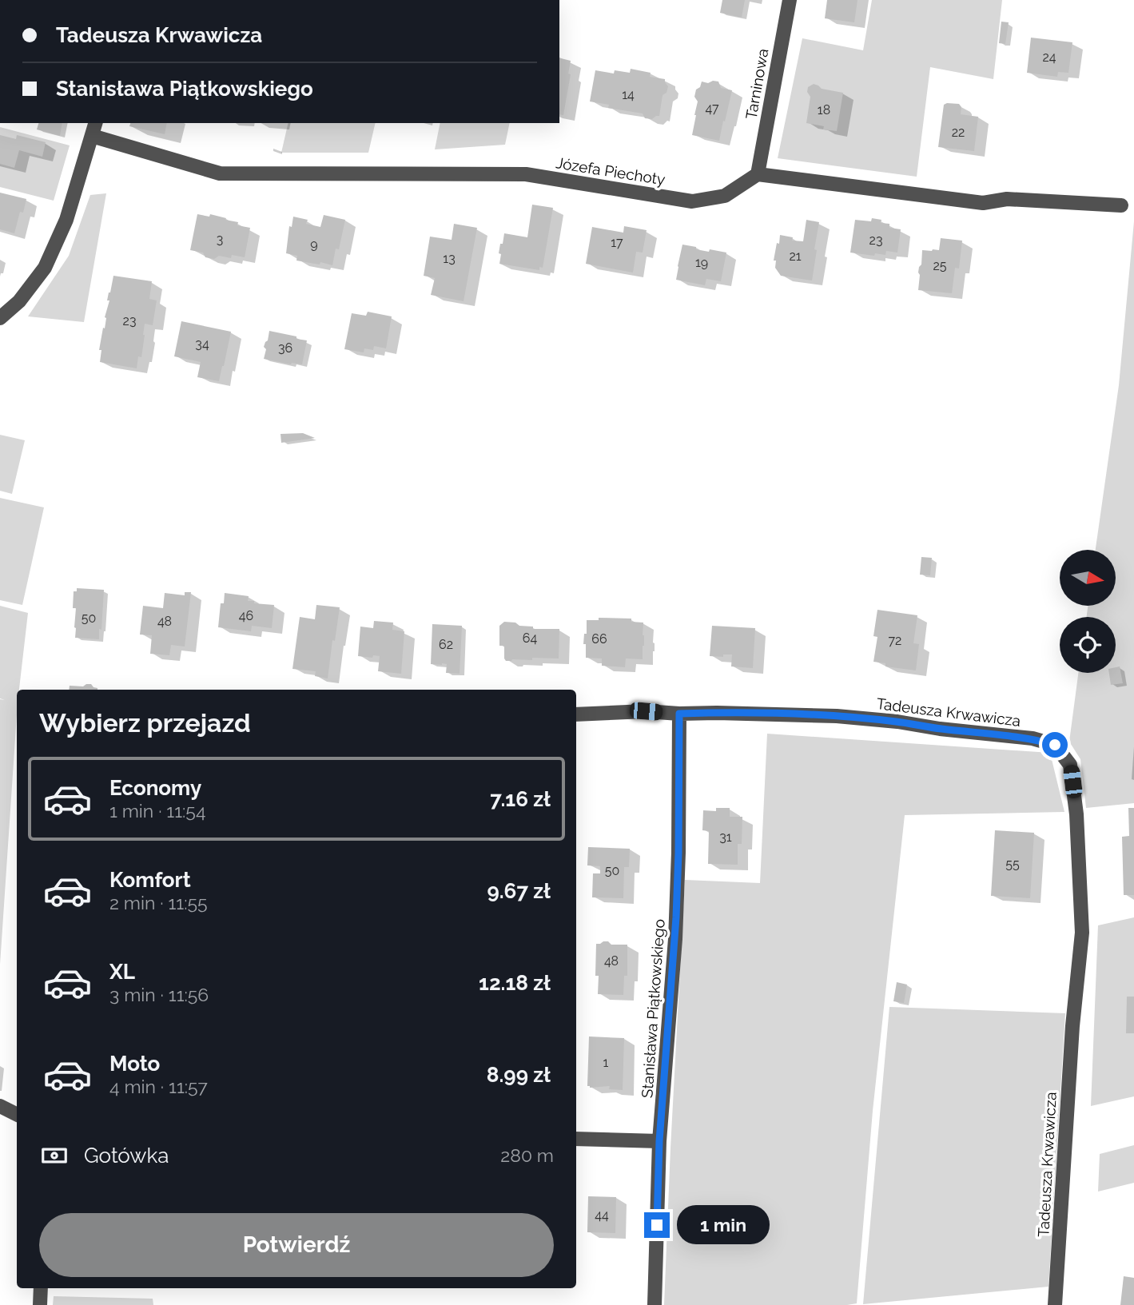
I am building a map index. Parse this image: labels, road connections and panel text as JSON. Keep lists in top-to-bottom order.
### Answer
{
  "streets": {
    "street": [
      "Tarninowa",
      "Józefa Piechoty",
      "Tadeusza Krwawicza",
      "Stanisława Piątkowskiego"
    ]
  },
  "crossings": [
    ["Tarninowa", "Józefa Piechoty"],
    ["Tadeusza Krwawicza", "Stanisława Piątkowskiego"]
  ],
  "house_numbers": [
    "24",
    "14",
    "47",
    "18",
    "22",
    "3",
    "23",
    "17",
    "9",
    "21",
    "13",
    "19",
    "25",
    "23",
    "34",
    "36",
    "46",
    "50",
    "48",
    "64",
    "66",
    "72",
    "62",
    "31",
    "55",
    "50",
    "48",
    "1",
    "44"
  ],
  "north": "right",
  "page": {
    "banner": ["Tadeusza Krwawicza", "Stanisława Piątkowskiego"],
    "heading": "Wybierz przejazd",
    "list": [
      {
        "name": "Economy",
        "note": "1 min · 11:54",
        "value": "7.16 zł"
      },
      {
        "name": "Komfort",
        "note": "2 min · 11:55",
        "value": "9.67 zł"
      },
      {
        "name": "XL",
        "note": "3 min · 11:56",
        "value": "12.18 zł"
      },
      {
        "name": "Moto",
        "note": "4 min · 11:57",
        "value": "8.99 zł"
      }
    ],
    "pay": ["Gotówka", "280 m"],
    "buttons": "Potwierdź",
    "bubble": "1 min"
  }
}
